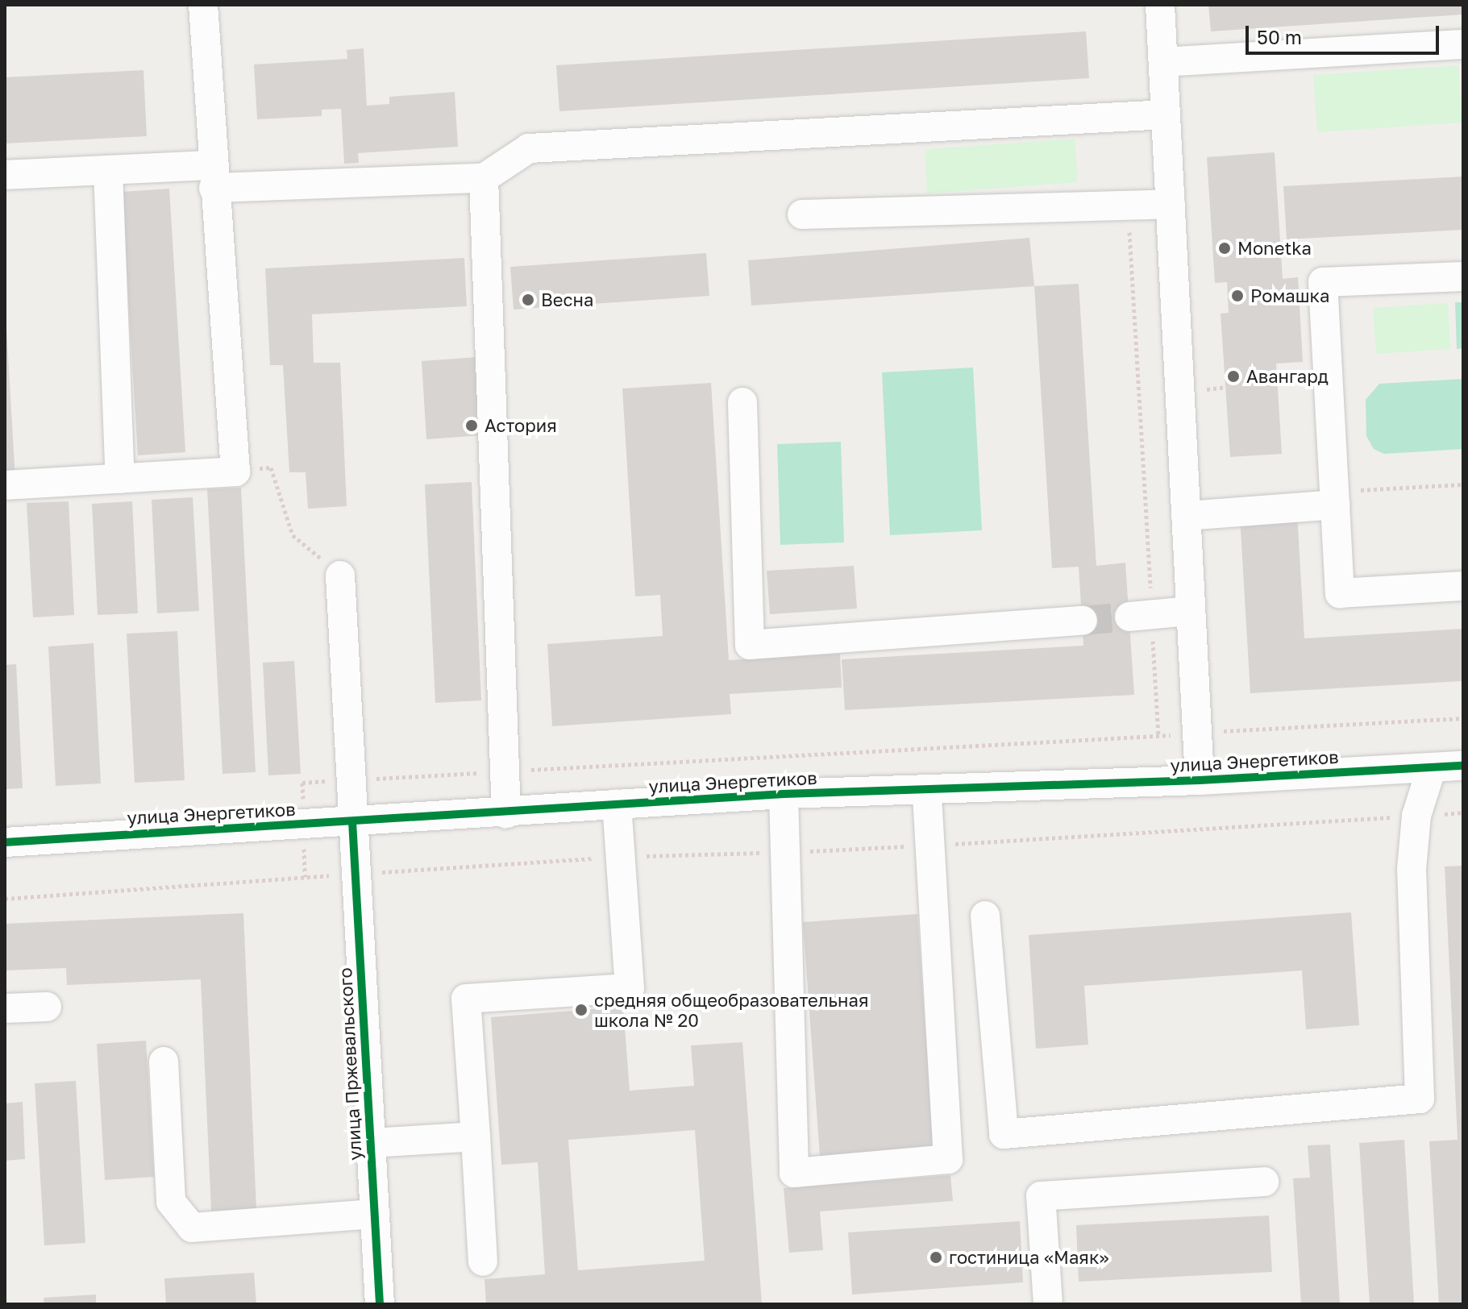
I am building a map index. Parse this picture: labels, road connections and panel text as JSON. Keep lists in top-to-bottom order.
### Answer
{
  "streets": {
    "street": ["улица Энергетиков", "улица Пржевальского"]
  },
  "crossings": [
    ["улица Энергетиков", "улица Пржевальского"]
  ],
  "places": [
    "Monetka",
    "Ромашка",
    "Весна",
    "Авангард",
    "Астория",
    "средняя общеобразовательная школа № 20",
    "гостиница «Маяк»"
  ],
  "scale_bar": "50 m"
}
